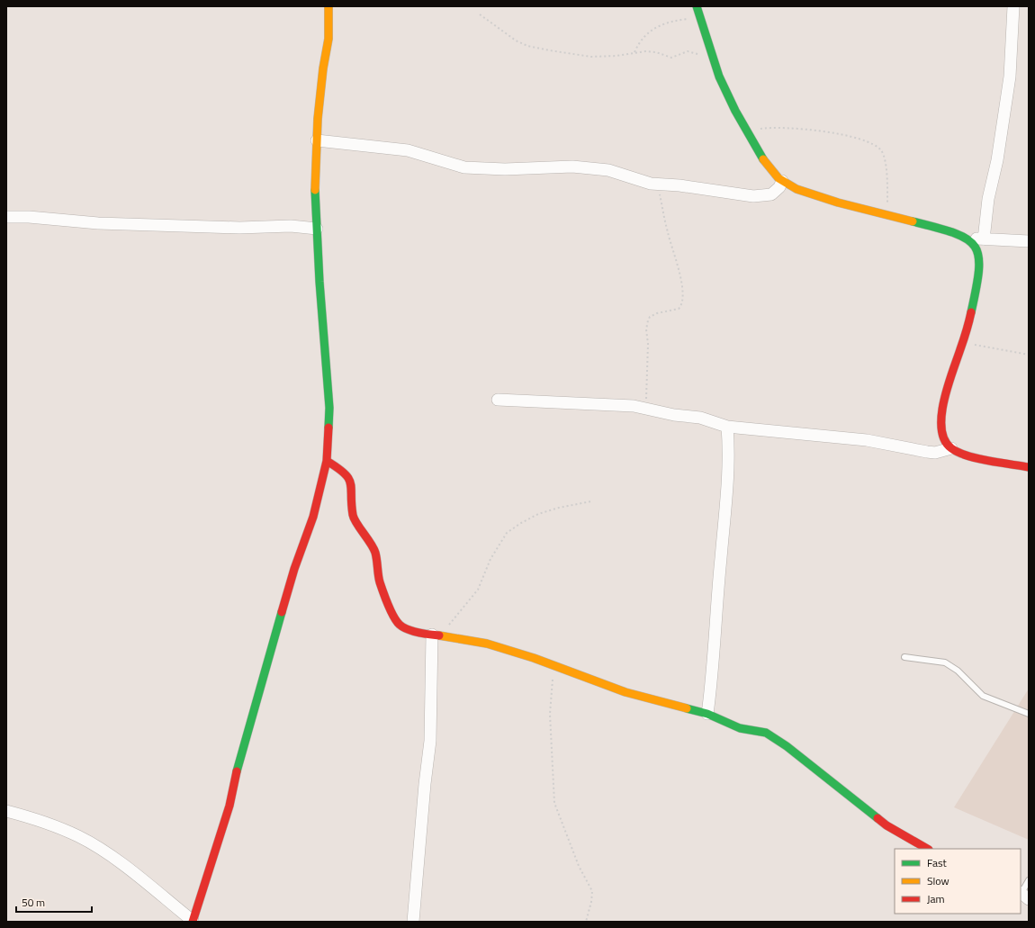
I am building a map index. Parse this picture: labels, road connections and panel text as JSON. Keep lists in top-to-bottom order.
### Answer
{
  "legend": ["Fast", "Slow", "Jam"],
  "scale_bar": "50 m"
}
